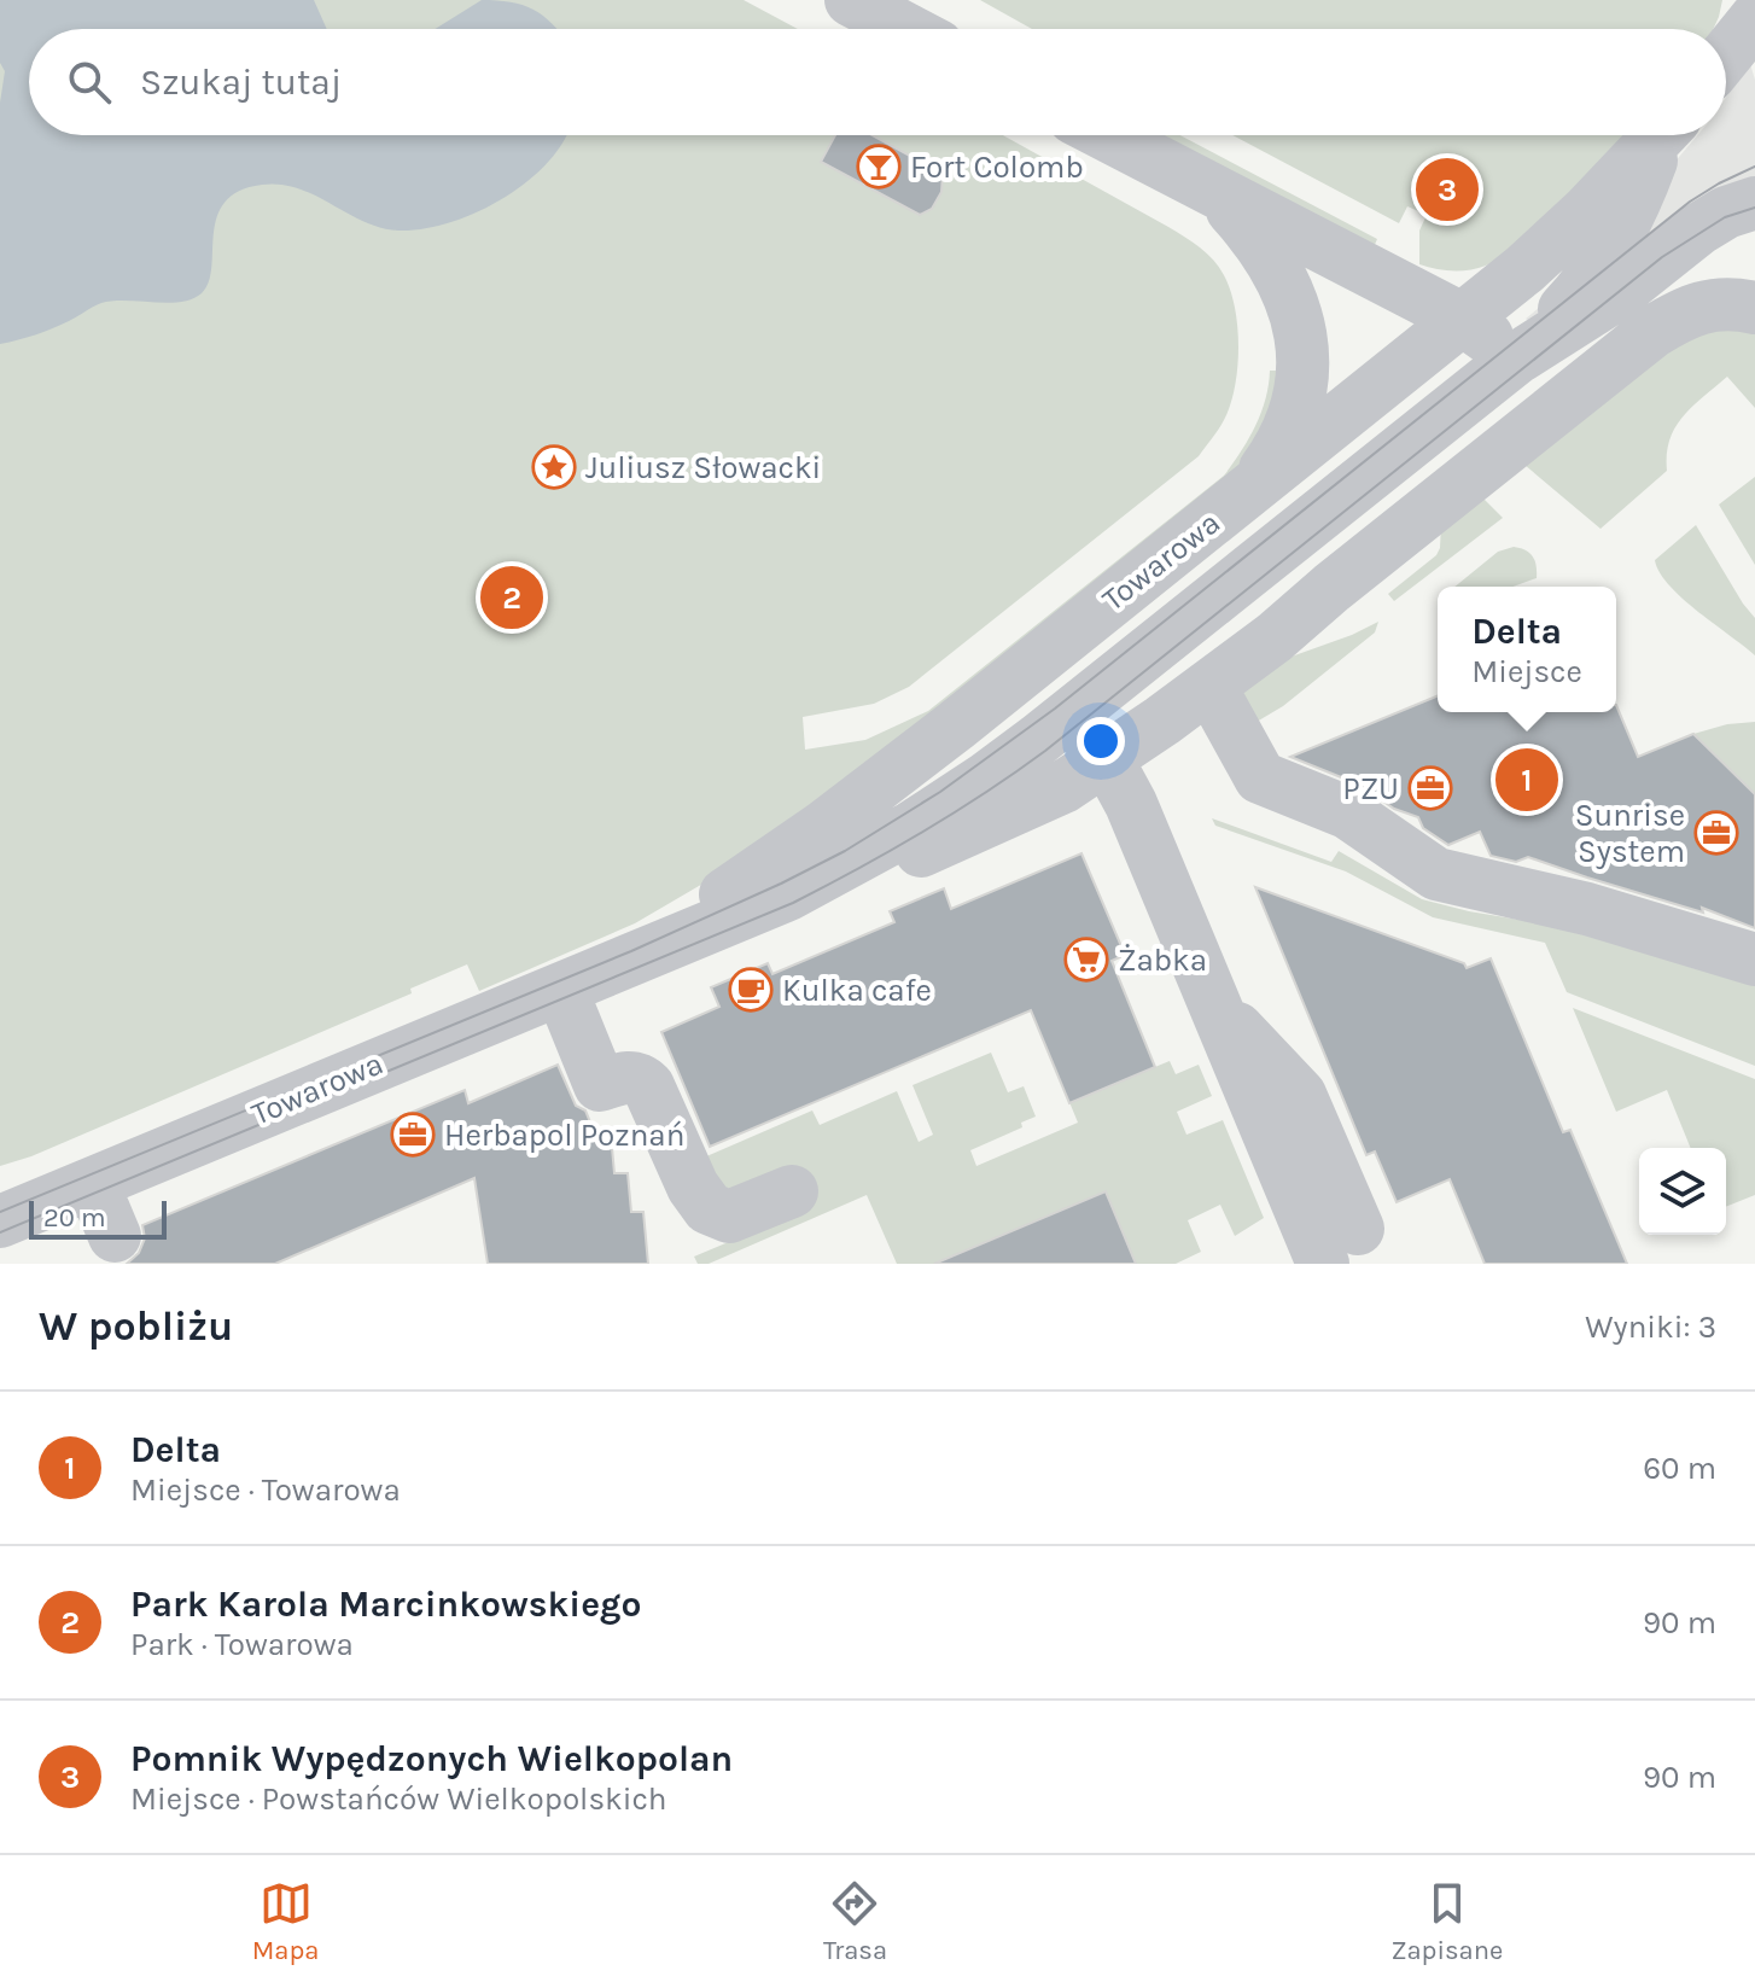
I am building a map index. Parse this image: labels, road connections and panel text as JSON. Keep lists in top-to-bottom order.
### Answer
{
  "streets": {
    "street": ["Towarowa"]
  },
  "places": {
    "bar": ["Fort Colomb"],
    "place": ["Juliusz Słowacki"],
    "office": ["PZU", "Sunrise System", "Herbapol Poznań"],
    "supermarket": ["Żabka"],
    "cafe": ["Kulka cafe"]
  },
  "scale_bar": "20 m",
  "page": {
    "search": "Szukaj tutaj",
    "pins": ["3", "2", "1"],
    "popup": ["Delta", "Miejsce"],
    "scale": "20 m",
    "heading": ["W pobliżu", "Wyniki: 3"],
    "list": [
      {
        "mark": "1",
        "name": "Delta",
        "note": "Miejsce · Towarowa",
        "value": "60 m"
      },
      {
        "mark": "2",
        "name": "Park Karola Marcinkowskiego",
        "note": "Park · Towarowa",
        "value": "90 m"
      },
      {
        "mark": "3",
        "name": "Pomnik Wypędzonych Wielkopolan",
        "note": "Miejsce · Powstańców Wielkopolskich",
        "value": "90 m"
      }
    ],
    "nav": ["Mapa", "Trasa", "Zapisane"]
  }
}
